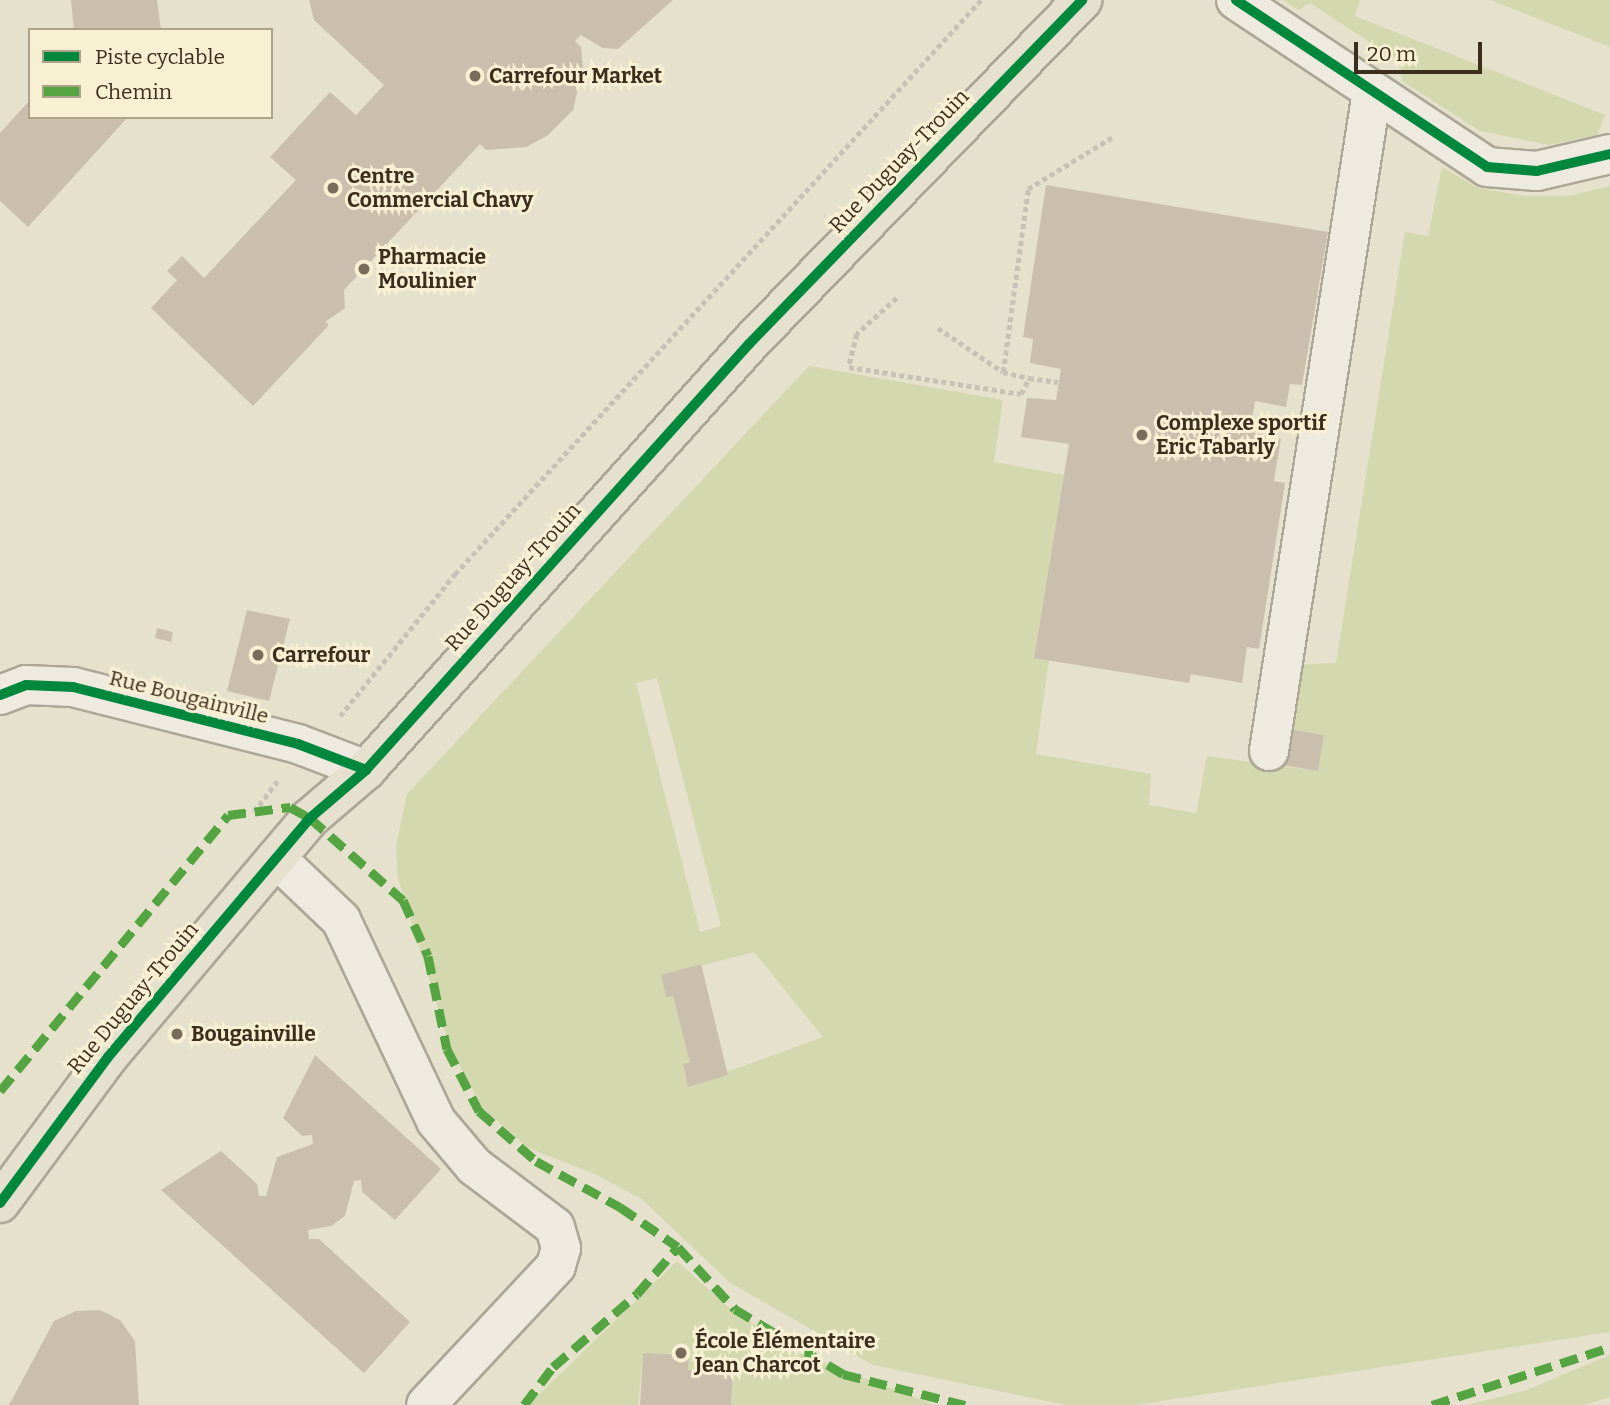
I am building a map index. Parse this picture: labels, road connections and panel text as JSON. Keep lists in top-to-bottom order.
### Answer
{
  "streets": {
    "main road": ["Rue Duguay-Trouin"],
    "street": ["Rue Bougainville"]
  },
  "crossings": [
    ["Rue Duguay-Trouin", "Rue Bougainville"]
  ],
  "places": [
    "Carrefour Market",
    "Centre Commercial Chavy",
    "Pharmacie Moulinier",
    "Complexe sportif Eric Tabarly",
    "Carrefour",
    "Bougainville",
    "École Élémentaire Jean Charcot"
  ],
  "legend": ["Piste cyclable", "Chemin"],
  "scale_bar": "20 m"
}
